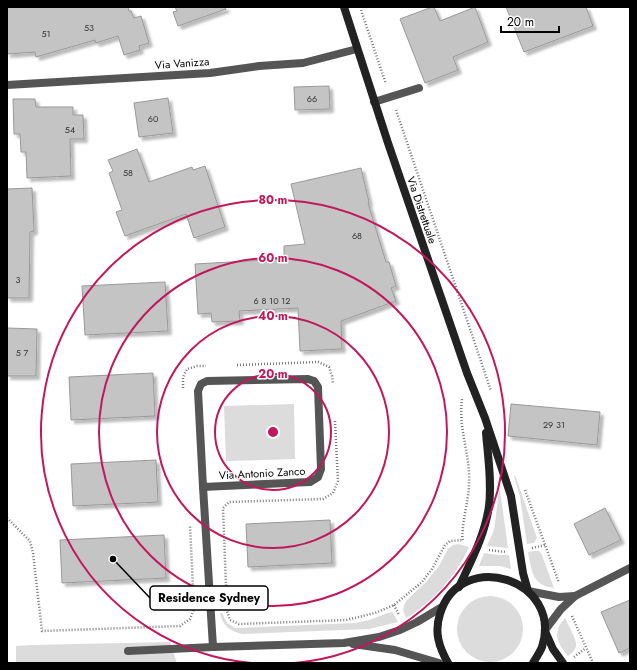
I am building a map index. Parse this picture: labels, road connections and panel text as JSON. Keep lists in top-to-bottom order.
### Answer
{
  "streets": {
    "main road": ["Via Distrettuale"],
    "street": ["Via Vanizza", "Via Antonio Zanco"]
  },
  "crossings": [
    ["Via Vanizza", "Via Distrettuale"]
  ],
  "places": ["Residence Sydney"],
  "house_numbers": [
    "53",
    "51",
    "66",
    "60",
    "54",
    "58",
    "68",
    "3",
    "6 8 10 12",
    "5 7",
    "29 31"
  ],
  "scale_bar": "20 m",
  "rings": [
    "80 m",
    "60 m",
    "40 m",
    "20 m"
  ]
}
